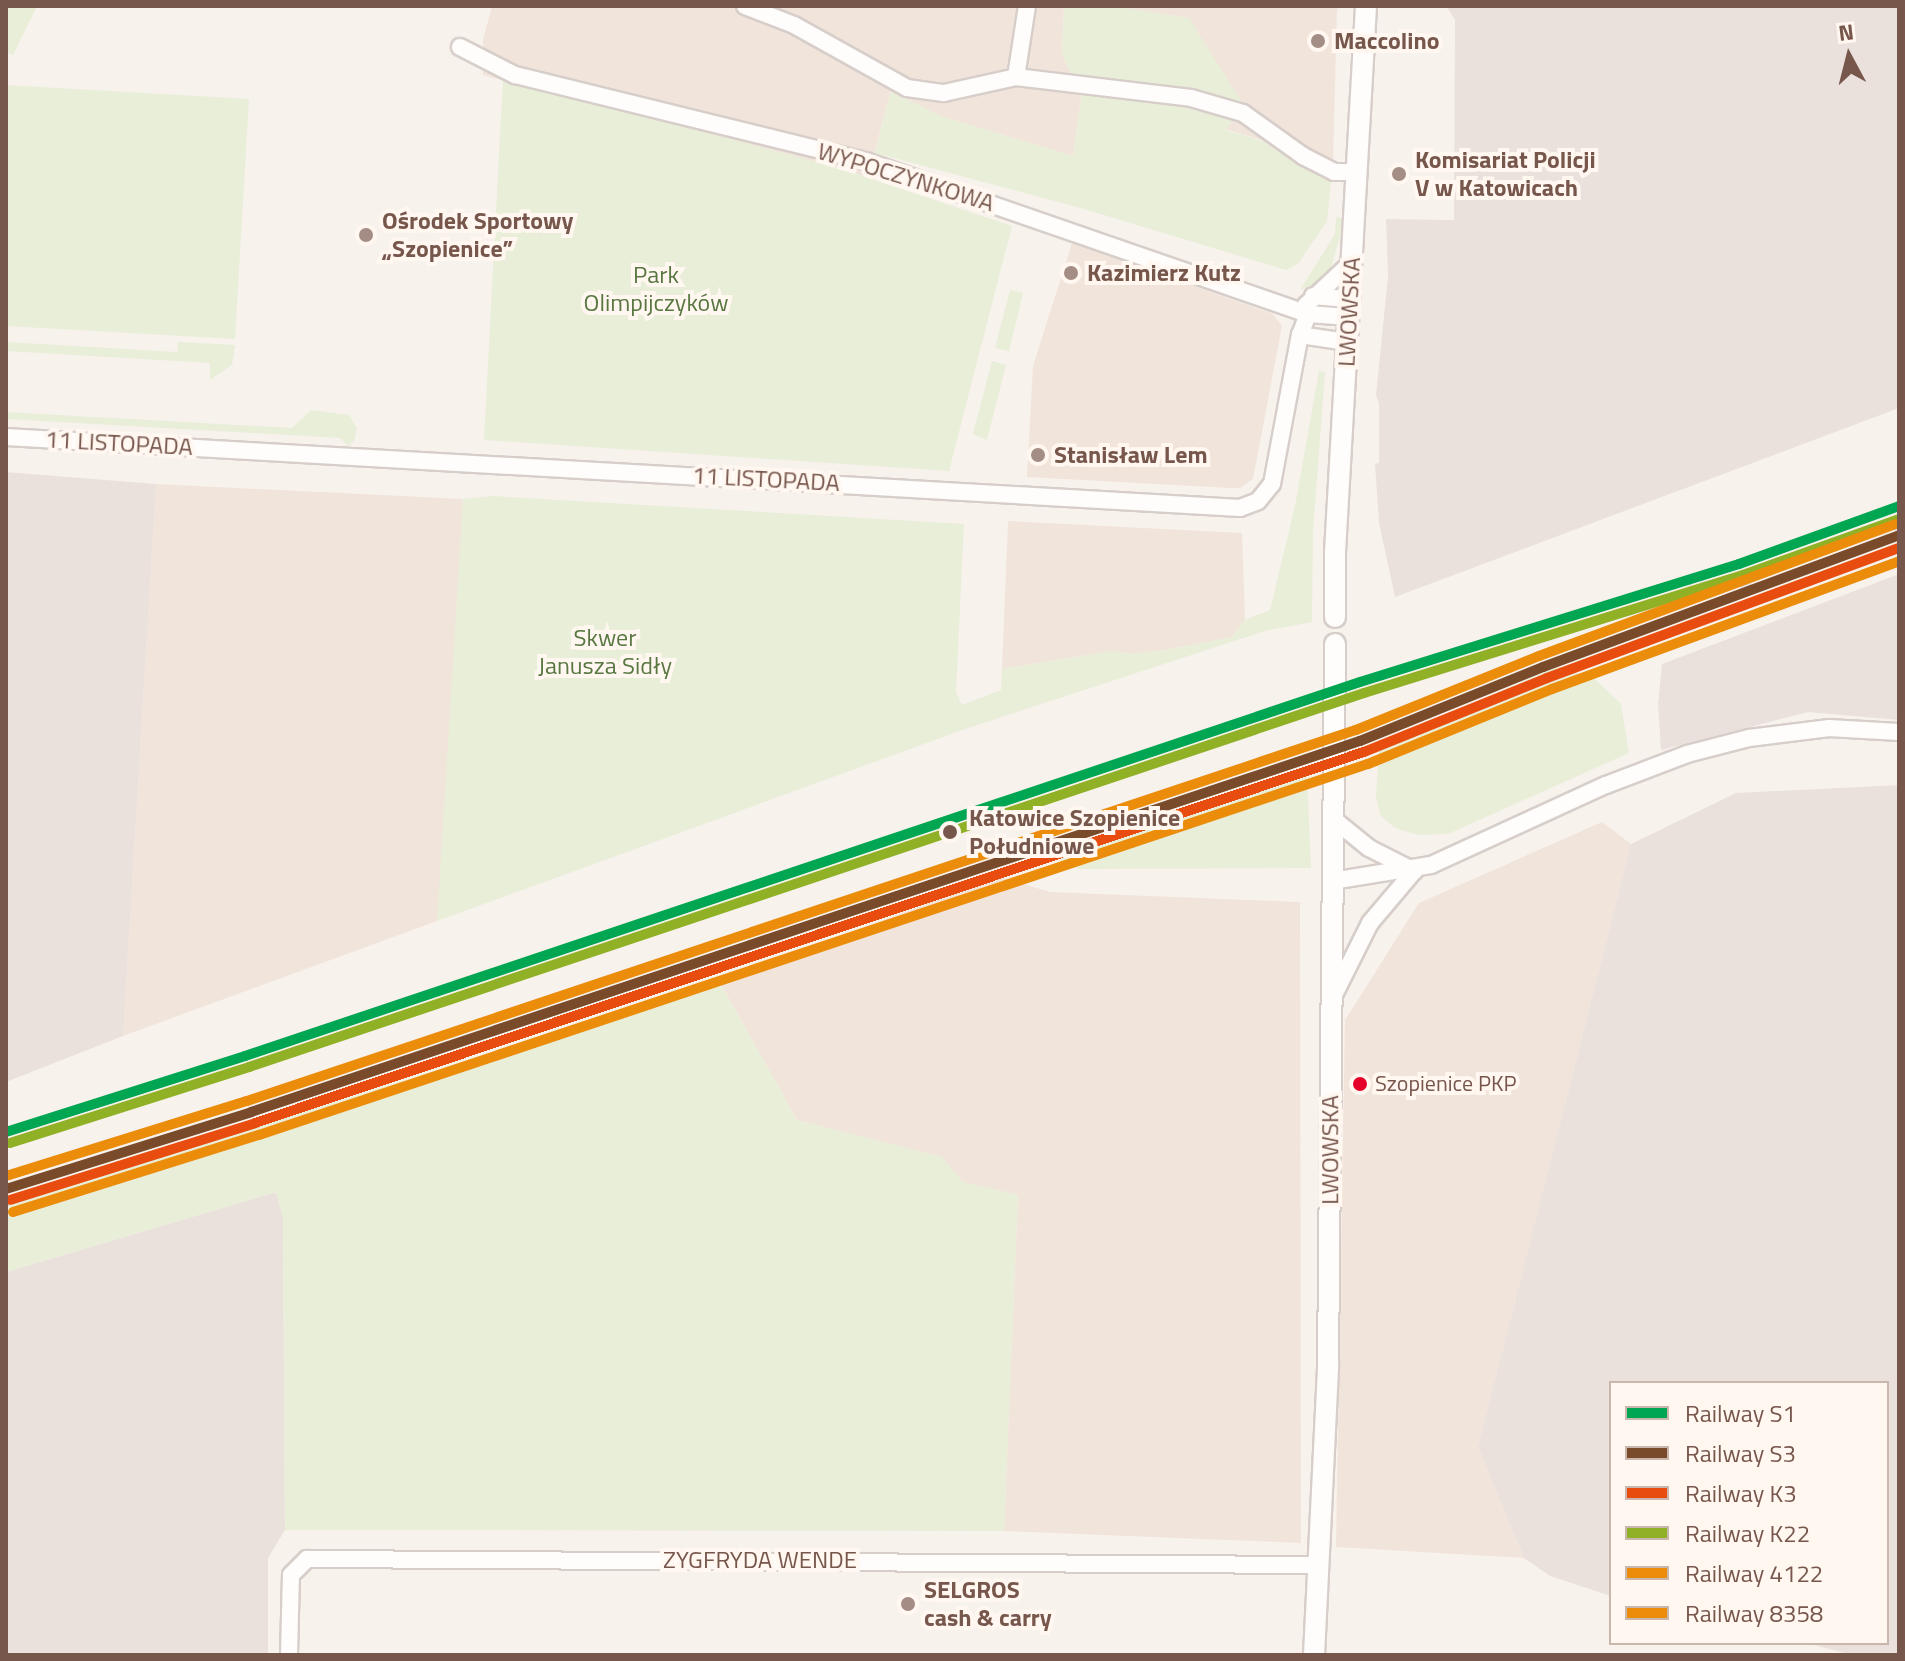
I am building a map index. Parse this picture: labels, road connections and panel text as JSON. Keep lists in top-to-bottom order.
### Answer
{
  "streets": {
    "street": [
      "WYPOCZYNKOWA",
      "LWOWSKA",
      "11 LISTOPADA",
      "ZYGFRYDA WENDE"
    ]
  },
  "crossings": [
    ["WYPOCZYNKOWA", "LWOWSKA"],
    ["WYPOCZYNKOWA", "11 LISTOPADA"],
    ["LWOWSKA", "ZYGFRYDA WENDE"]
  ],
  "parks": ["Park Olimpijczyków", "Skwer Janusza Sidły"],
  "places": [
    "Maccolino",
    "Komisariat Policji V w Katowicach",
    "Ośrodek Sportowy „Szopienice”",
    "Kazimierz Kutz",
    "Stanisław Lem",
    "Katowice Szopienice Południowe",
    "Szopienice PKP",
    "SELGROS cash & carry"
  ],
  "lines": [
    "rail line S1",
    "rail line K22",
    "rail line 4122",
    "rail line S3",
    "rail line K3",
    "rail line 8358"
  ],
  "legend": [
    "Railway S1",
    "Railway S3",
    "Railway K3",
    "Railway K22",
    "Railway 4122",
    "Railway 8358"
  ],
  "north": "top"
}
